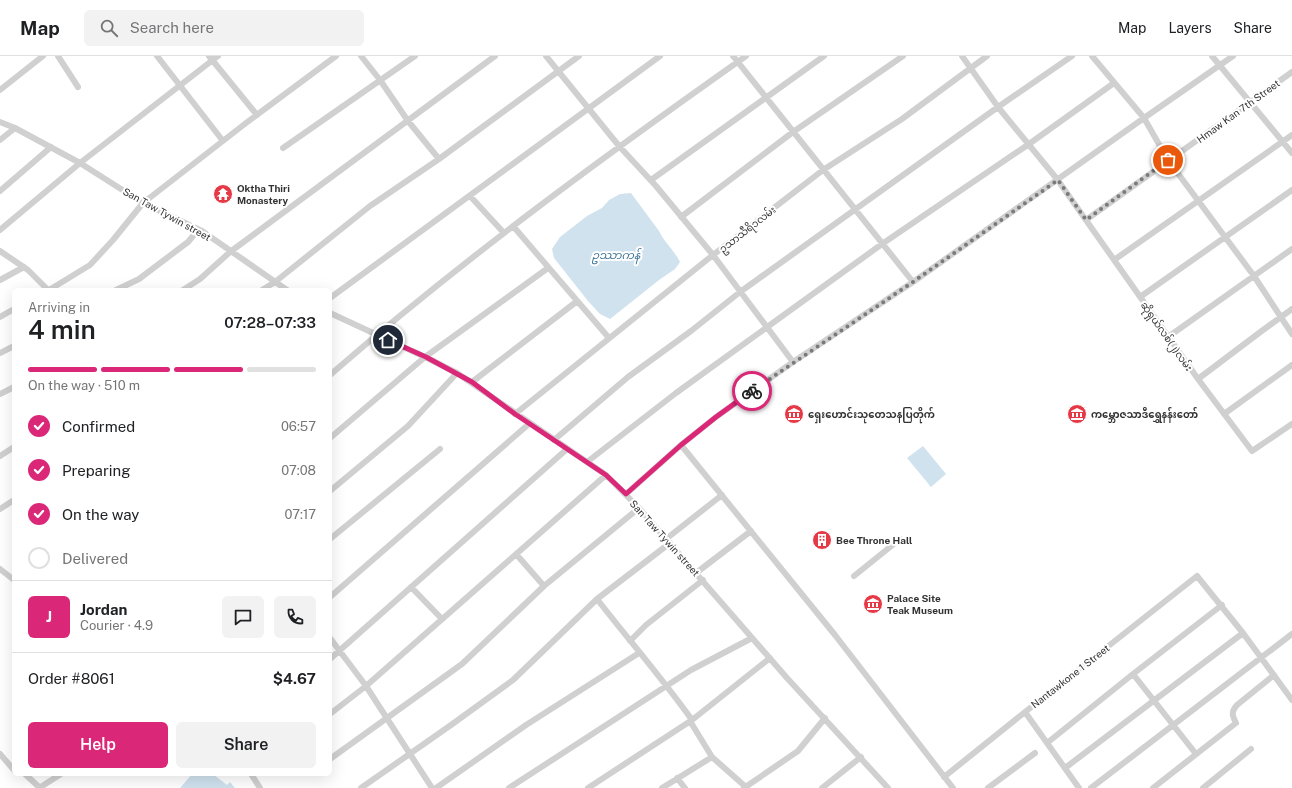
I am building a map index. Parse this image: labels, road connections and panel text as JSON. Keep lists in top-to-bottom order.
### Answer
{
  "streets": {
    "street": [
      "Hmaw Kan 7th Street",
      "San Taw Tywin street",
      "ဥသာသီရိ၁လမ်း",
      "ဆိုရှယ်လစ်(၂)လမ်း",
      "Nantawkone 1 Street"
    ]
  },
  "crossings": [
    ["Hmaw Kan 7th Street", "ဆိုရှယ်လစ်(၂)လမ်း"],
    ["San Taw Tywin street", "ဥသာသီရိ၁လမ်း"],
    ["ဥသာသီရိ၁လမ်း", "ဆိုရှယ်လစ်(၂)လမ်း"]
  ],
  "water": ["ဥဿာကန်"],
  "places": {
    "temple": ["Oktha Thiri Monastery"],
    "museum": ["ရှေးဟောင်းသုတေသနပြတိုက်", "ကမ္ဘောဇသာဒီရွှေနန်းတော်", "Palace Site Teak Museum"],
    "building": ["Bee Throne Hall"]
  },
  "page": {
    "header": "Map",
    "search": "Search here",
    "nav": ["Map", "Layers", "Share"],
    "heading": ["4 min", "Arriving in", "07:28–07:33"],
    "panel": [
      "Jordan",
      "Courier · 4.9",
      "Order #8061",
      "$4.67"
    ],
    "bar": "On the way · 510 m",
    "list": [
      ["Confirmed", "06:57"],
      ["Preparing", "07:08"],
      ["On the way", "07:17"],
      "Delivered"
    ],
    "round": "J",
    "buttons": ["Help", "Share"]
  }
}
